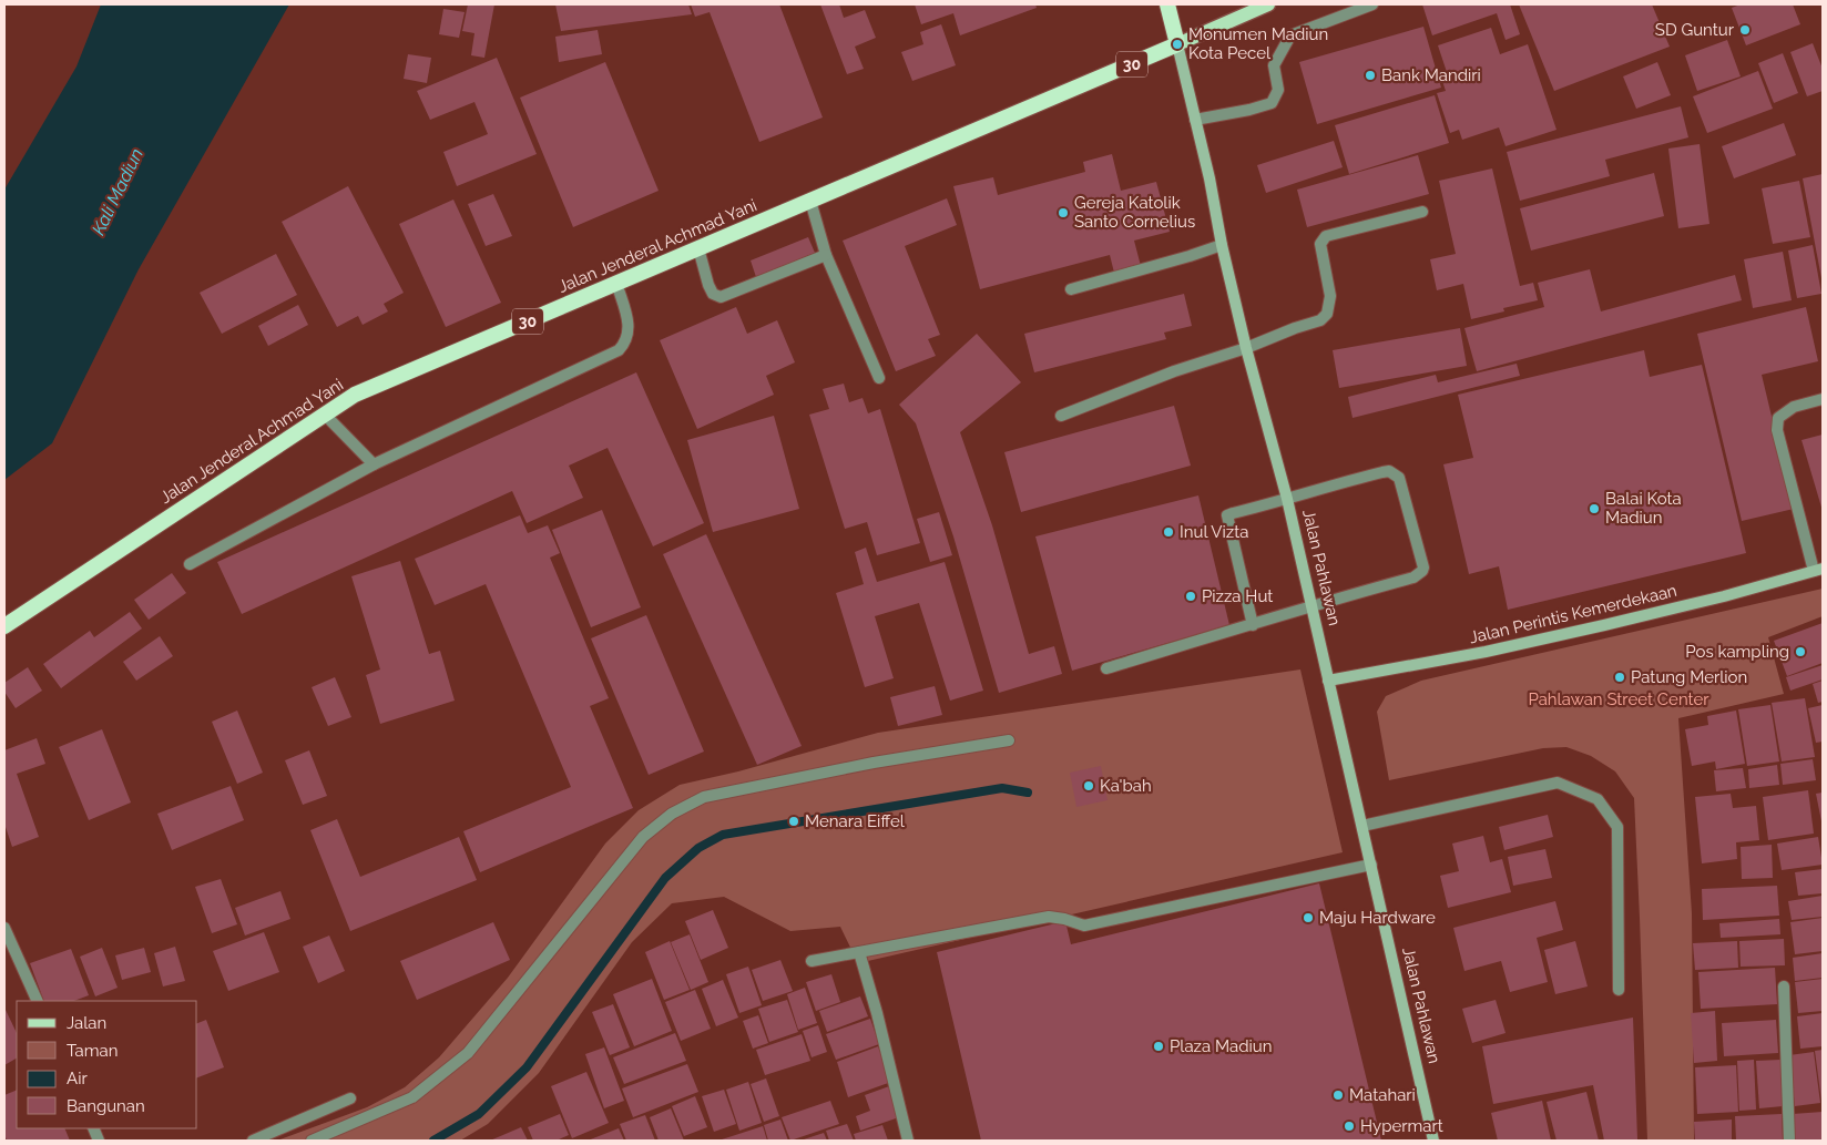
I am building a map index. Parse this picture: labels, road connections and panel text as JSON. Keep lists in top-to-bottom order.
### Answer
{
  "streets": {
    "highway": ["30", "Jalan Jenderal Achmad Yani", "Jalan Pahlawan"],
    "main road": ["Jalan Perintis Kemerdekaan"]
  },
  "crossings": [
    ["Jalan Jenderal Achmad Yani", "Jalan Pahlawan"],
    ["Jalan Pahlawan", "Jalan Perintis Kemerdekaan"]
  ],
  "water": ["Kali Madiun"],
  "parks": ["Pahlawan Street Center"],
  "places": [
    "SD Guntur",
    "Monumen Madiun Kota Pecel",
    "Bank Mandiri",
    "Gereja Katolik Santo Cornelius",
    "Balai Kota Madiun",
    "Inul Vizta",
    "Pizza Hut",
    "Pos kampling",
    "Patung Merlion",
    "Ka'bah",
    "Menara Eiffel",
    "Maju Hardware",
    "Plaza Madiun",
    "Matahari",
    "Hypermart"
  ],
  "legend": [
    "Jalan",
    "Taman",
    "Air",
    "Bangunan"
  ]
}
